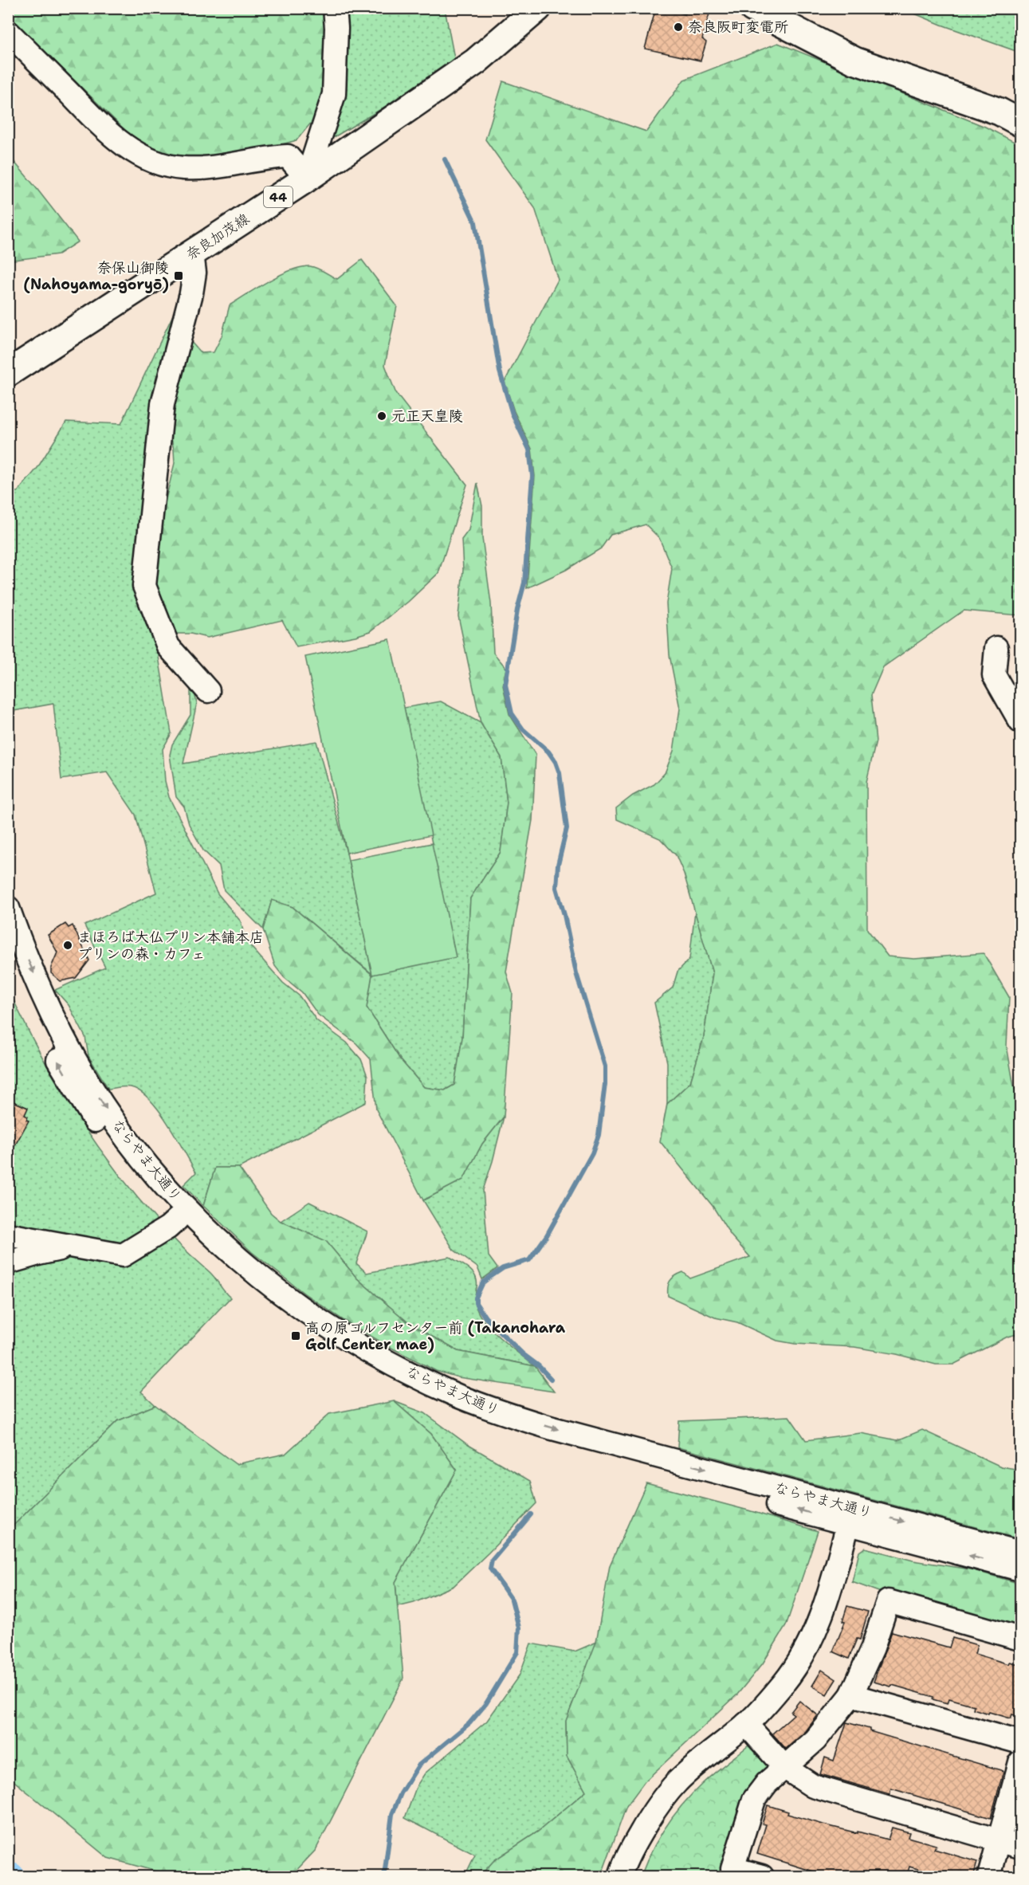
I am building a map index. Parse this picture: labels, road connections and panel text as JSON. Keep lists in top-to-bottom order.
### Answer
{
  "streets": {
    "main road": ["44", "奈良加茂線"],
    "street": ["ならやま大通り"]
  },
  "places": {
    "other": ["奈良阪町変電所", "元正天皇陵", "まほろば大仏プリン本舗本店 プリンの森・カフェ"],
    "transit": ["奈保山御陵 (Nahoyama-goryō)", "高の原ゴルフセンター前 (Takanohara Golf Center mae)"]
  }
}
